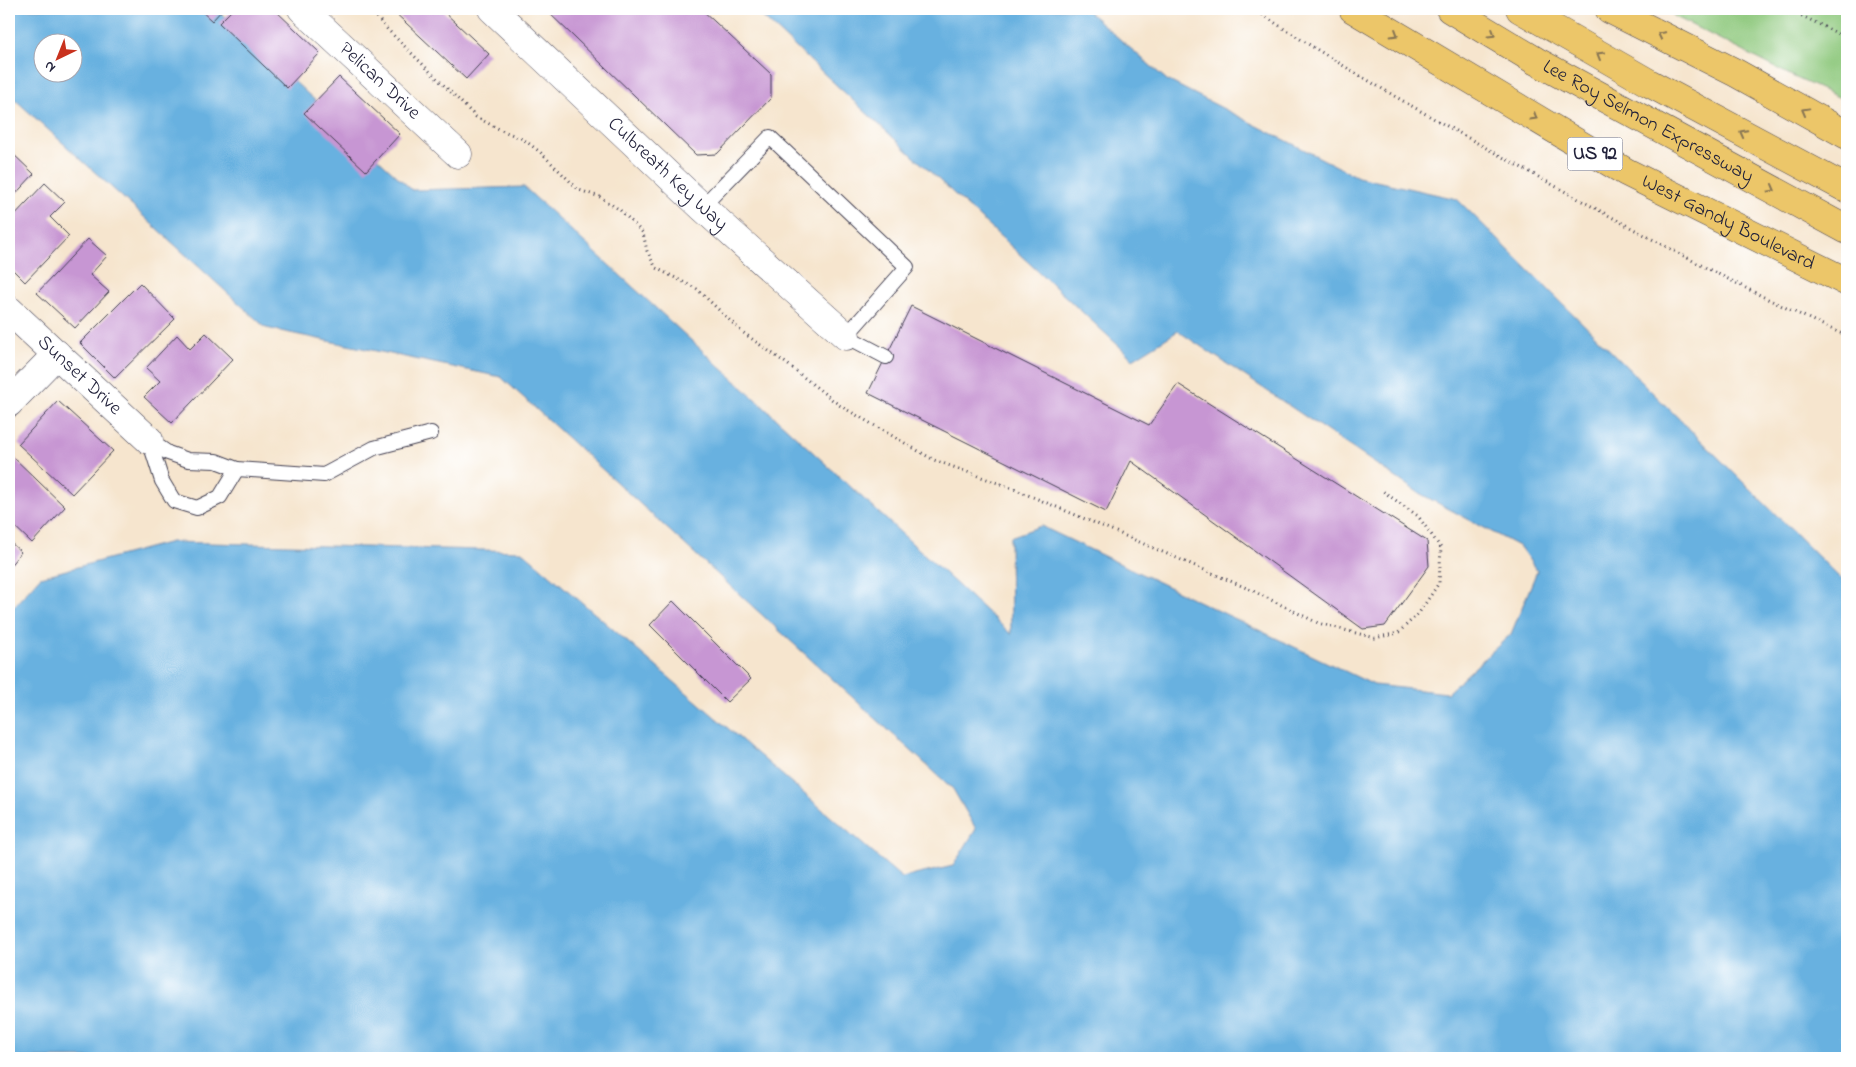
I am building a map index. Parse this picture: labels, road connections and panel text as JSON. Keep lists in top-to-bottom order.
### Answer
{
  "streets": {
    "main road": ["Lee Roy Selmon Expressway", "US 92", "West Gandy Boulevard"],
    "street": ["Pelican Drive", "Culbreath Key Way", "Sunset Drive"]
  },
  "north": "bottom left"
}
